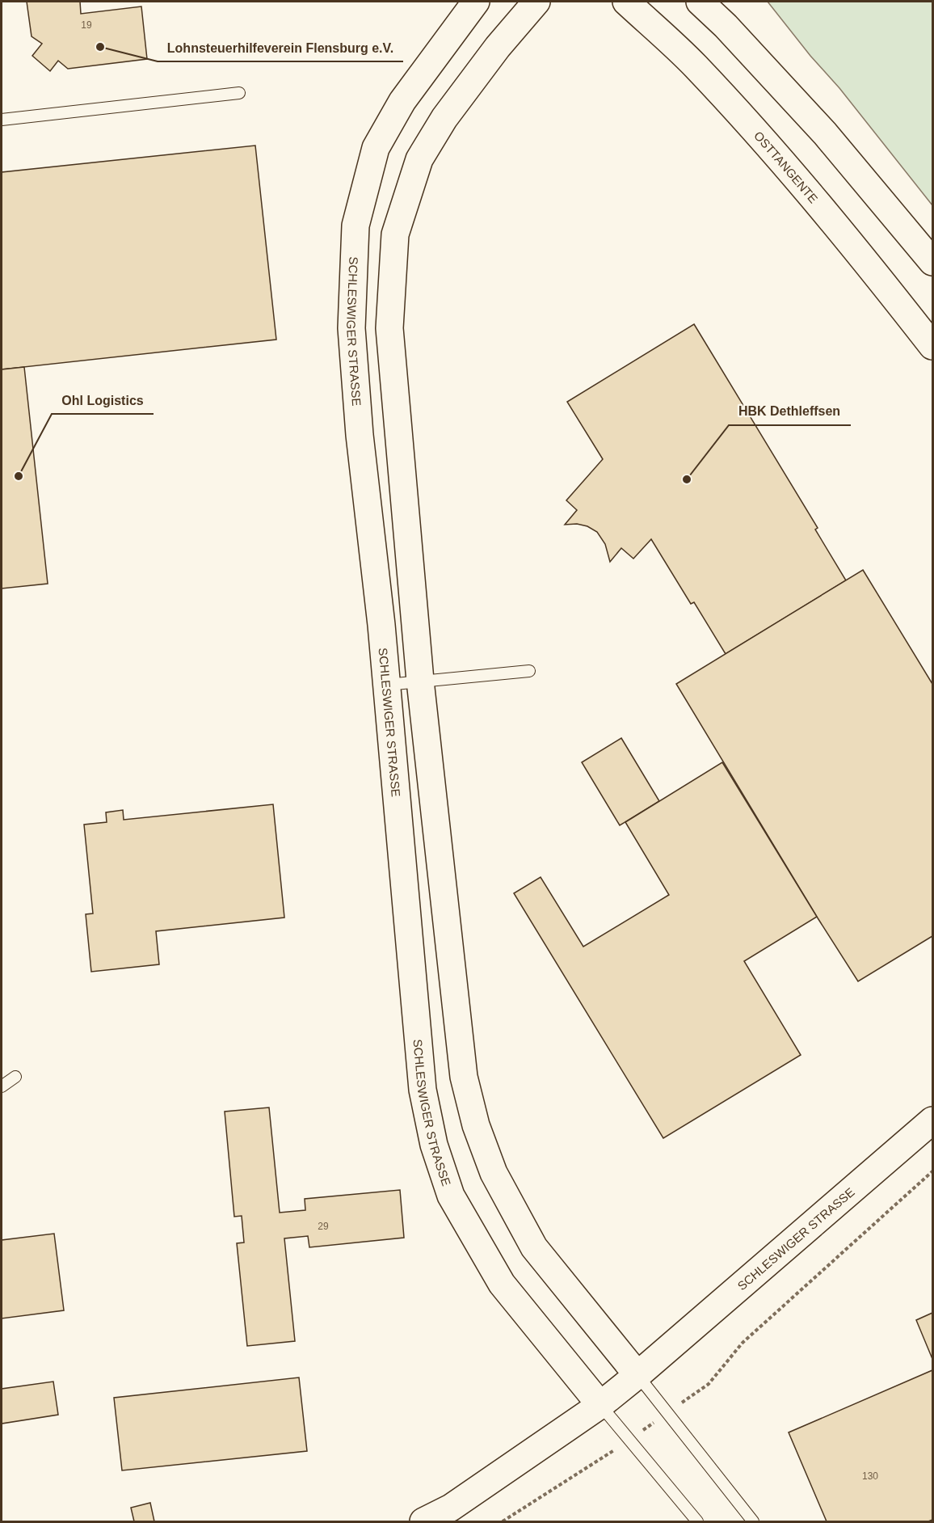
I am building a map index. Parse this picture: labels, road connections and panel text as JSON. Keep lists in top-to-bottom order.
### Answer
{
  "streets": {
    "main road": ["OSTTANGENTE", "SCHLESWIGER STRASSE"]
  },
  "places": ["Lohnsteuerhilfeverein Flensburg e.V.", "Ohl Logistics", "HBK Dethleffsen"],
  "house_numbers": ["19", "29", "130"]
}
